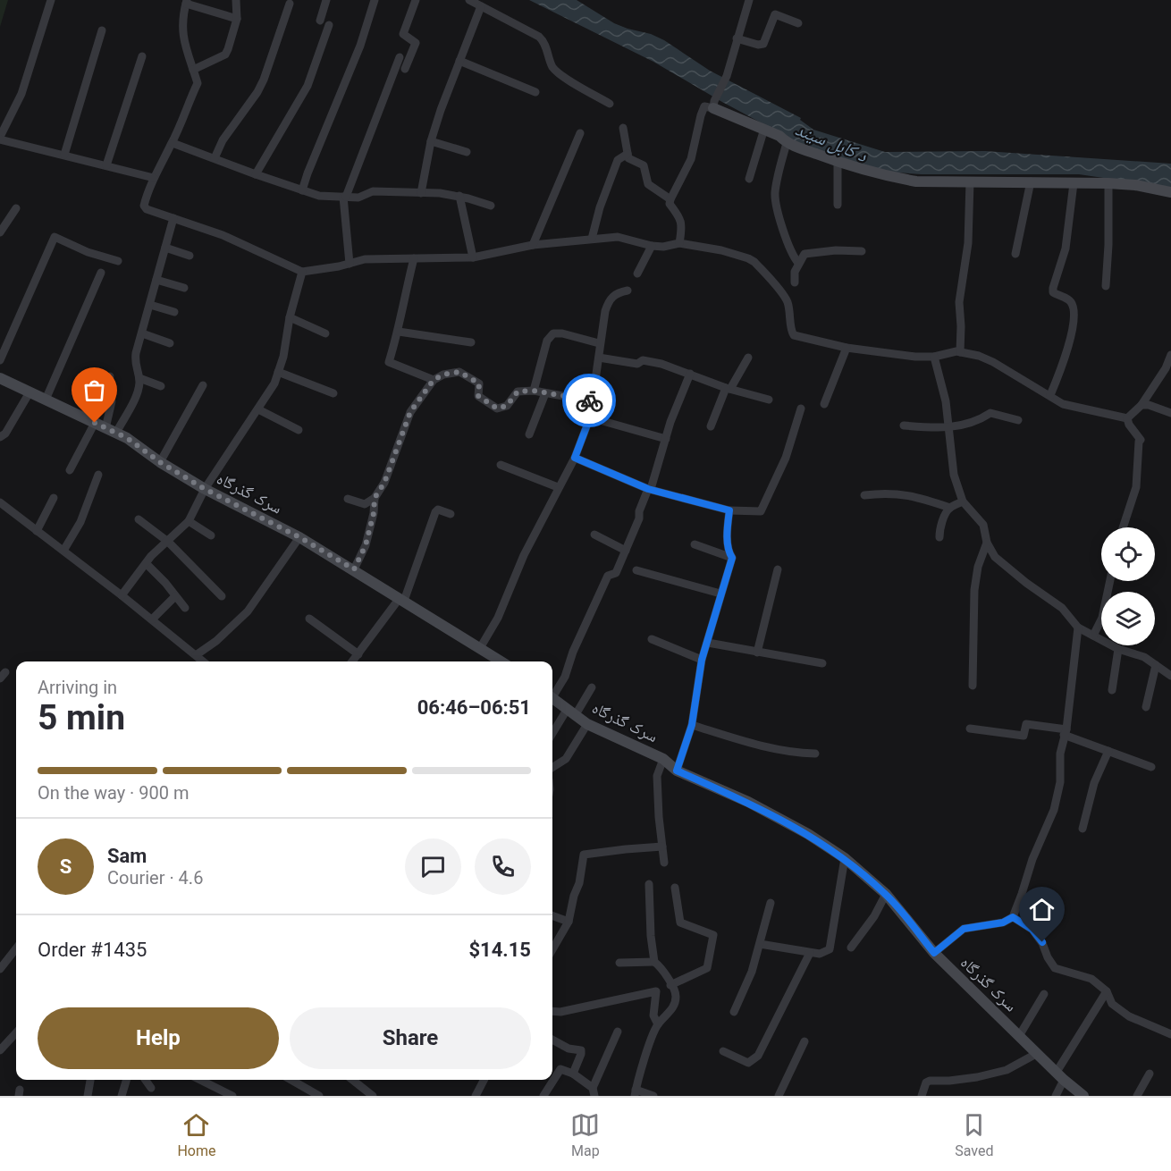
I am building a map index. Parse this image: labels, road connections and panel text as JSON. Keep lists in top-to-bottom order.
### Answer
{
  "streets": {
    "street": ["سرک گذرگاه"]
  },
  "water": ["د کابل سيند"],
  "page": {
    "heading": ["5 min", "Arriving in", "06:46–06:51"],
    "panel": [
      "Sam",
      "Courier · 4.6",
      "Order #1435",
      "$14.15"
    ],
    "bar": "On the way · 900 m",
    "round": "S",
    "buttons": ["Help", "Share"],
    "tabs": ["Home", "Map", "Saved"]
  }
}
